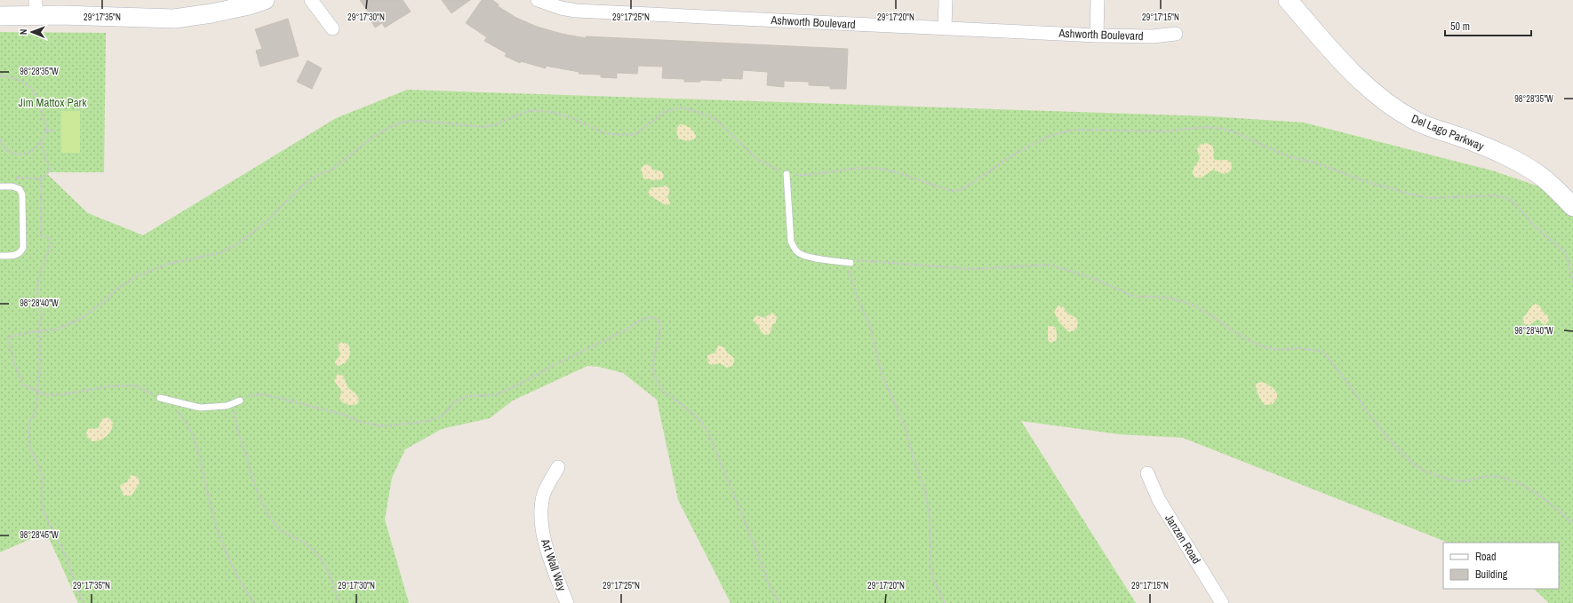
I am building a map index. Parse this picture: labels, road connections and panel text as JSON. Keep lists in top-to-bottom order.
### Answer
{
  "streets": {
    "street": [
      "Ashworth Boulevard",
      "Del Lago Parkway",
      "Janzen Road",
      "Art Wall Way"
    ]
  },
  "parks": ["Jim Mattox Park"],
  "legend": ["Road", "Building"],
  "scale_bar": "50 m",
  "north": "left",
  "coordinates": [
    "29°17'35\"N",
    "29°17'30\"N",
    "29°17'25\"N",
    "29°17'20\"N",
    "29°17'15\"N",
    "98°28'35\"W",
    "98°28'40\"W",
    "98°28'45\"W"
  ]
}
